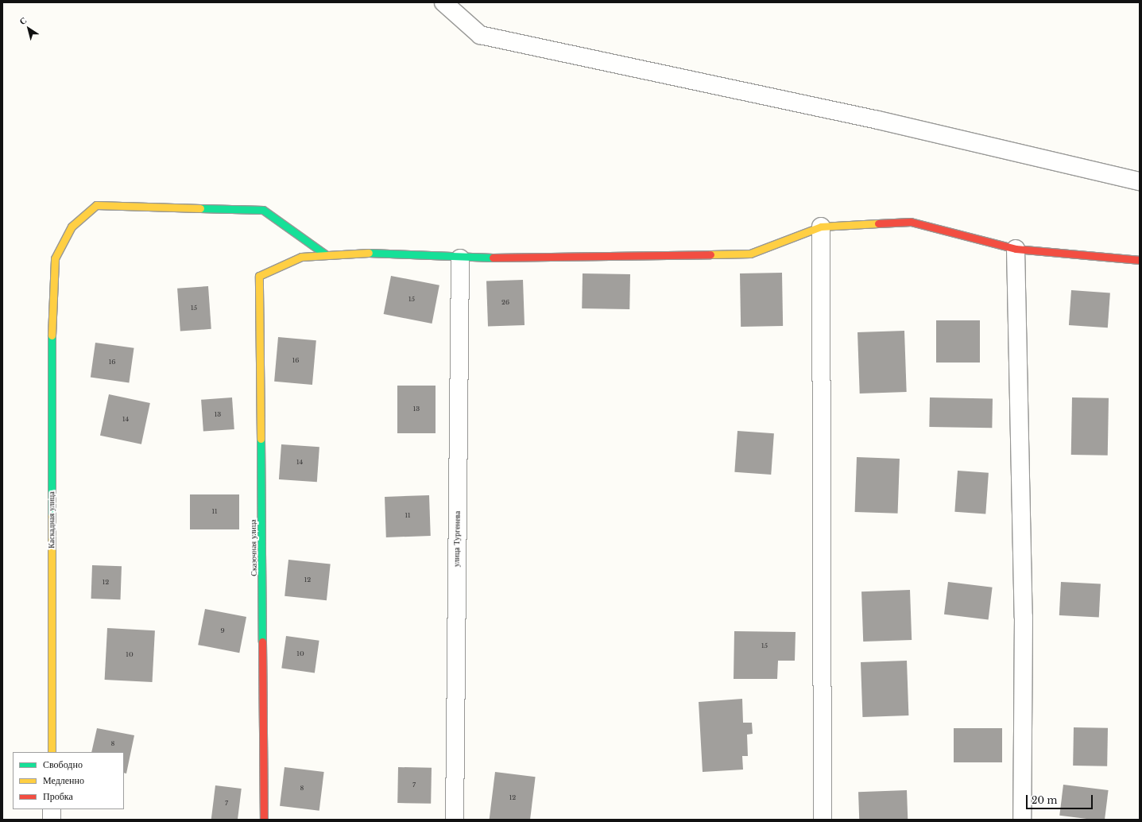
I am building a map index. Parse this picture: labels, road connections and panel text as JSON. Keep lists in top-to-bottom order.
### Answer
{
  "streets": {
    "street": ["Каскадная улица", "улица Тургенева", "Сказочная улица"]
  },
  "crossings": [
    ["Каскадная улица", "Сказочная улица"]
  ],
  "house_numbers": [
    "15",
    "26",
    "15",
    "16",
    "16",
    "13",
    "13",
    "14",
    "14",
    "11",
    "11",
    "12",
    "12",
    "9",
    "15",
    "10",
    "10",
    "8",
    "7",
    "8",
    "12",
    "7"
  ],
  "legend": ["Свободно", "Медленно", "Пробка"],
  "scale_bar": "20 m",
  "north": "top left"
}
